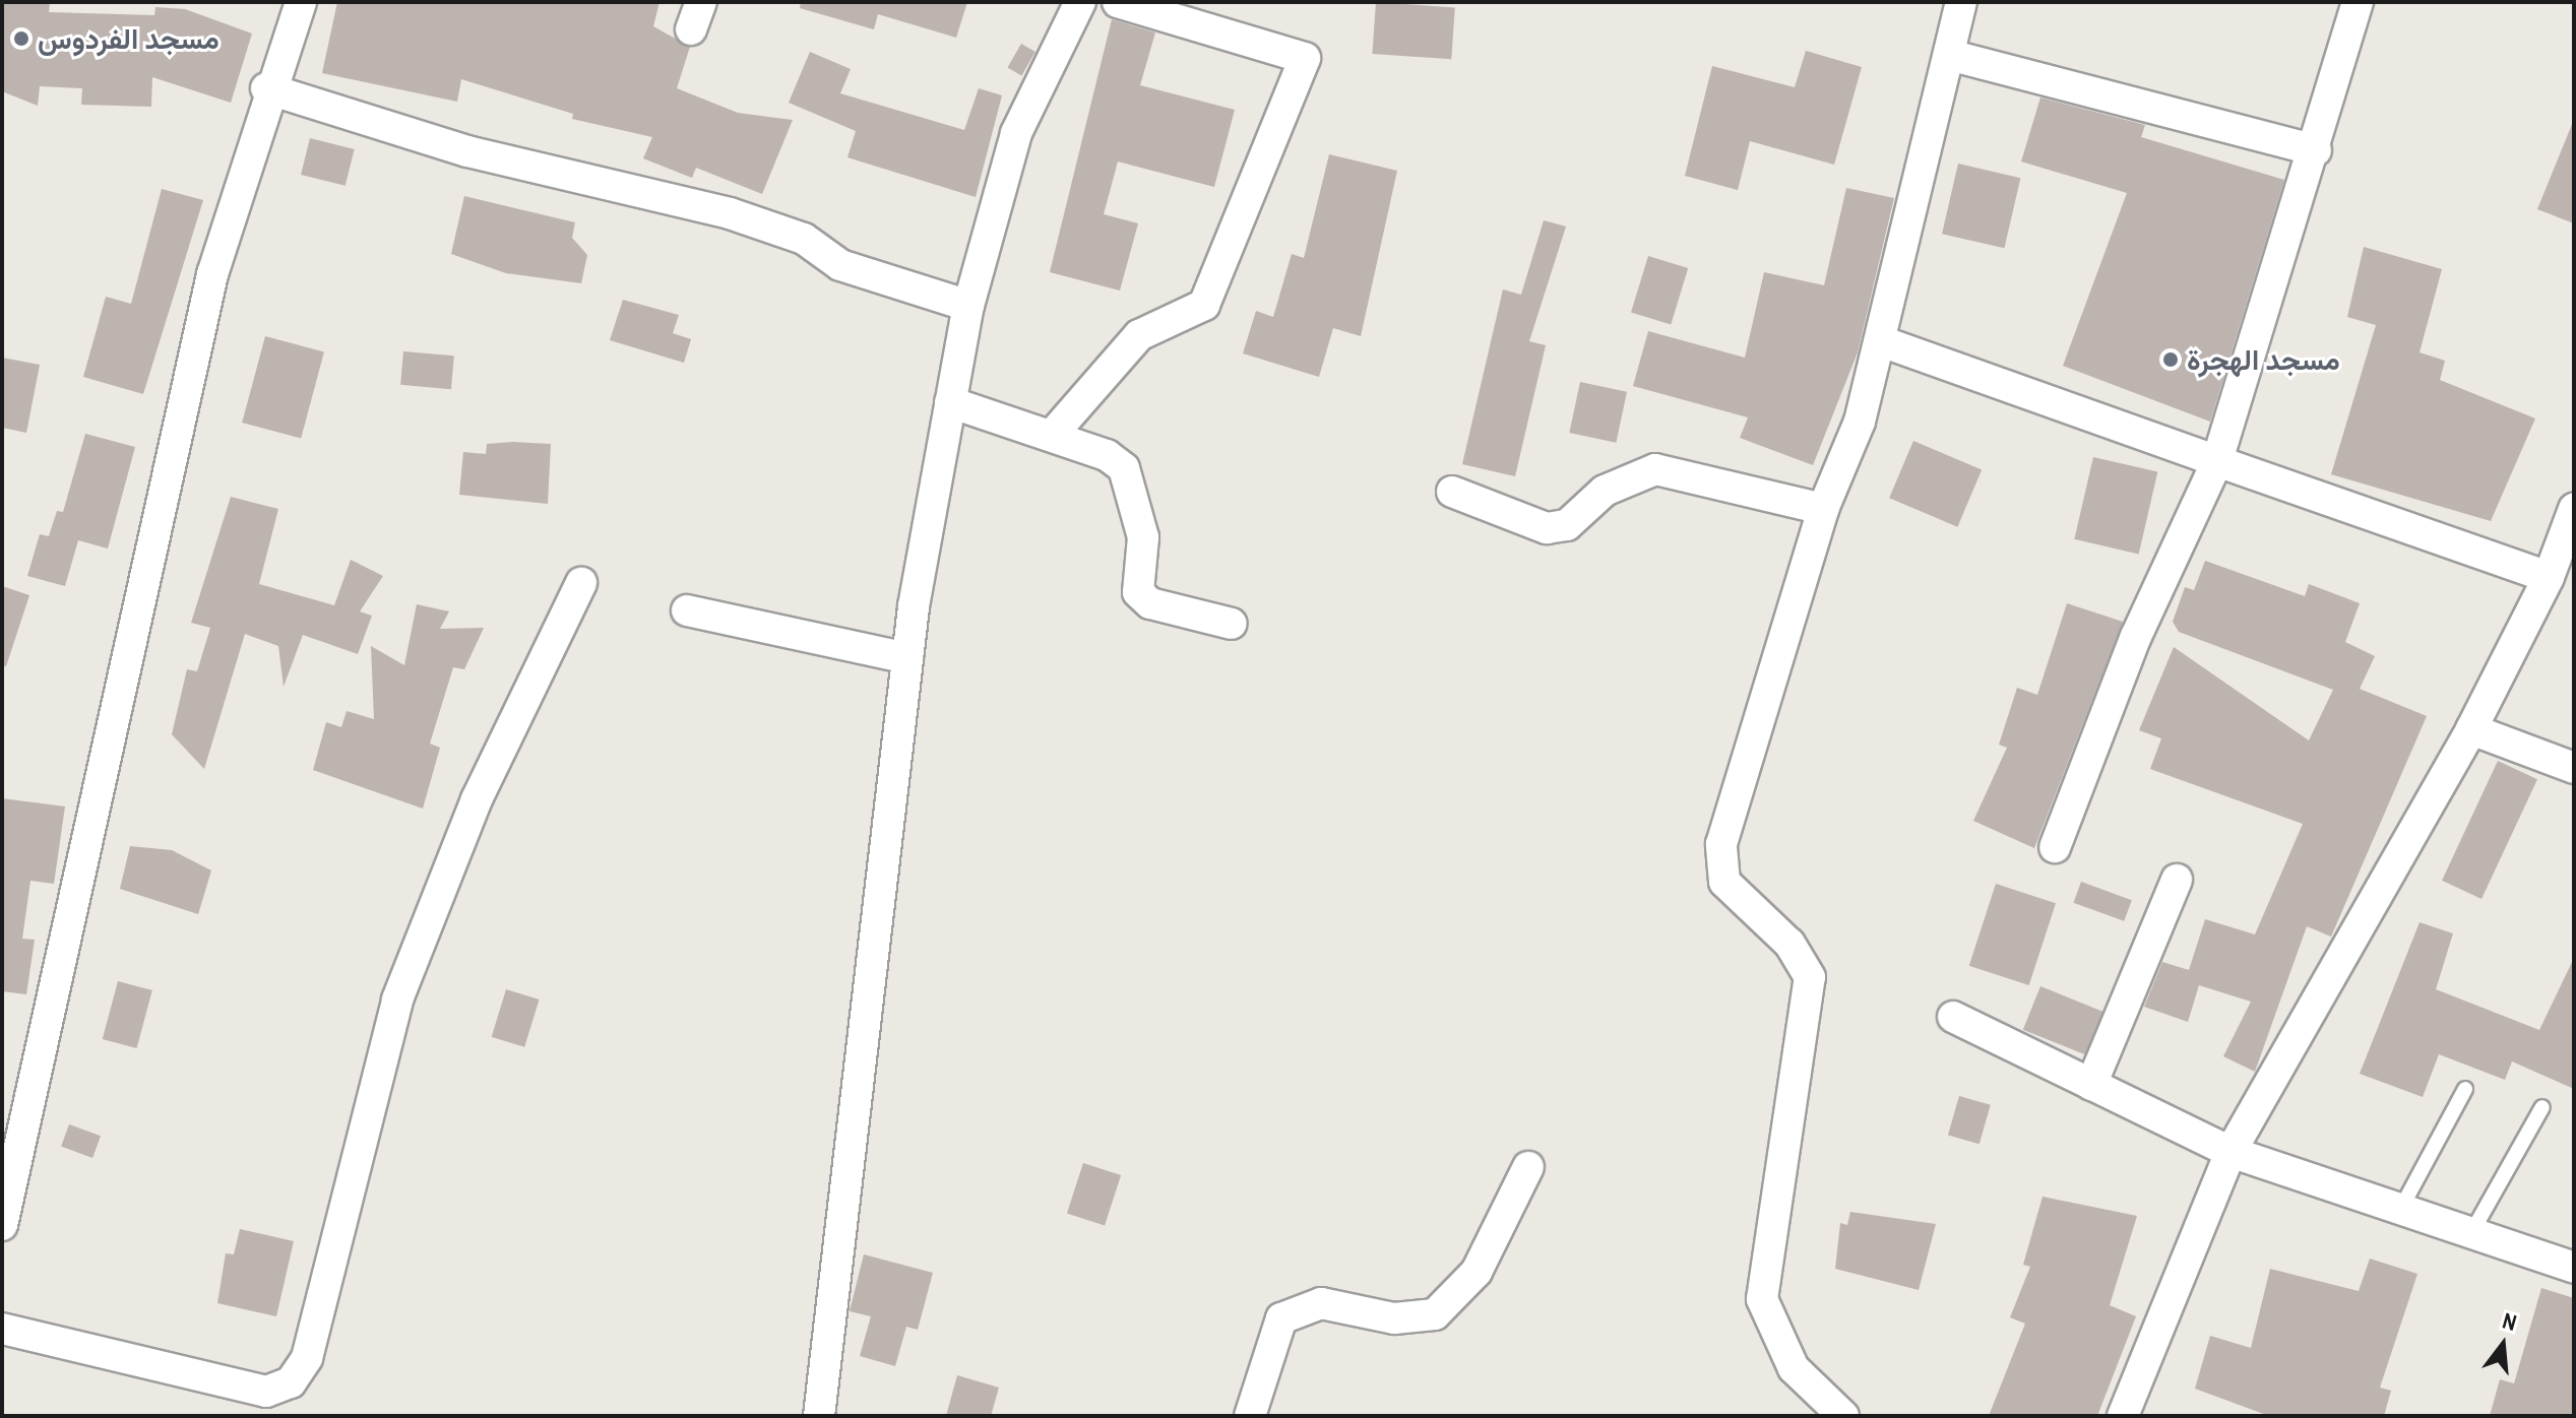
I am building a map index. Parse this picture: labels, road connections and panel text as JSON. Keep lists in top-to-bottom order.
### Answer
{
  "places": ["مسجد الفردوس", "مسجد الهجرة"],
  "north": "top"
}
